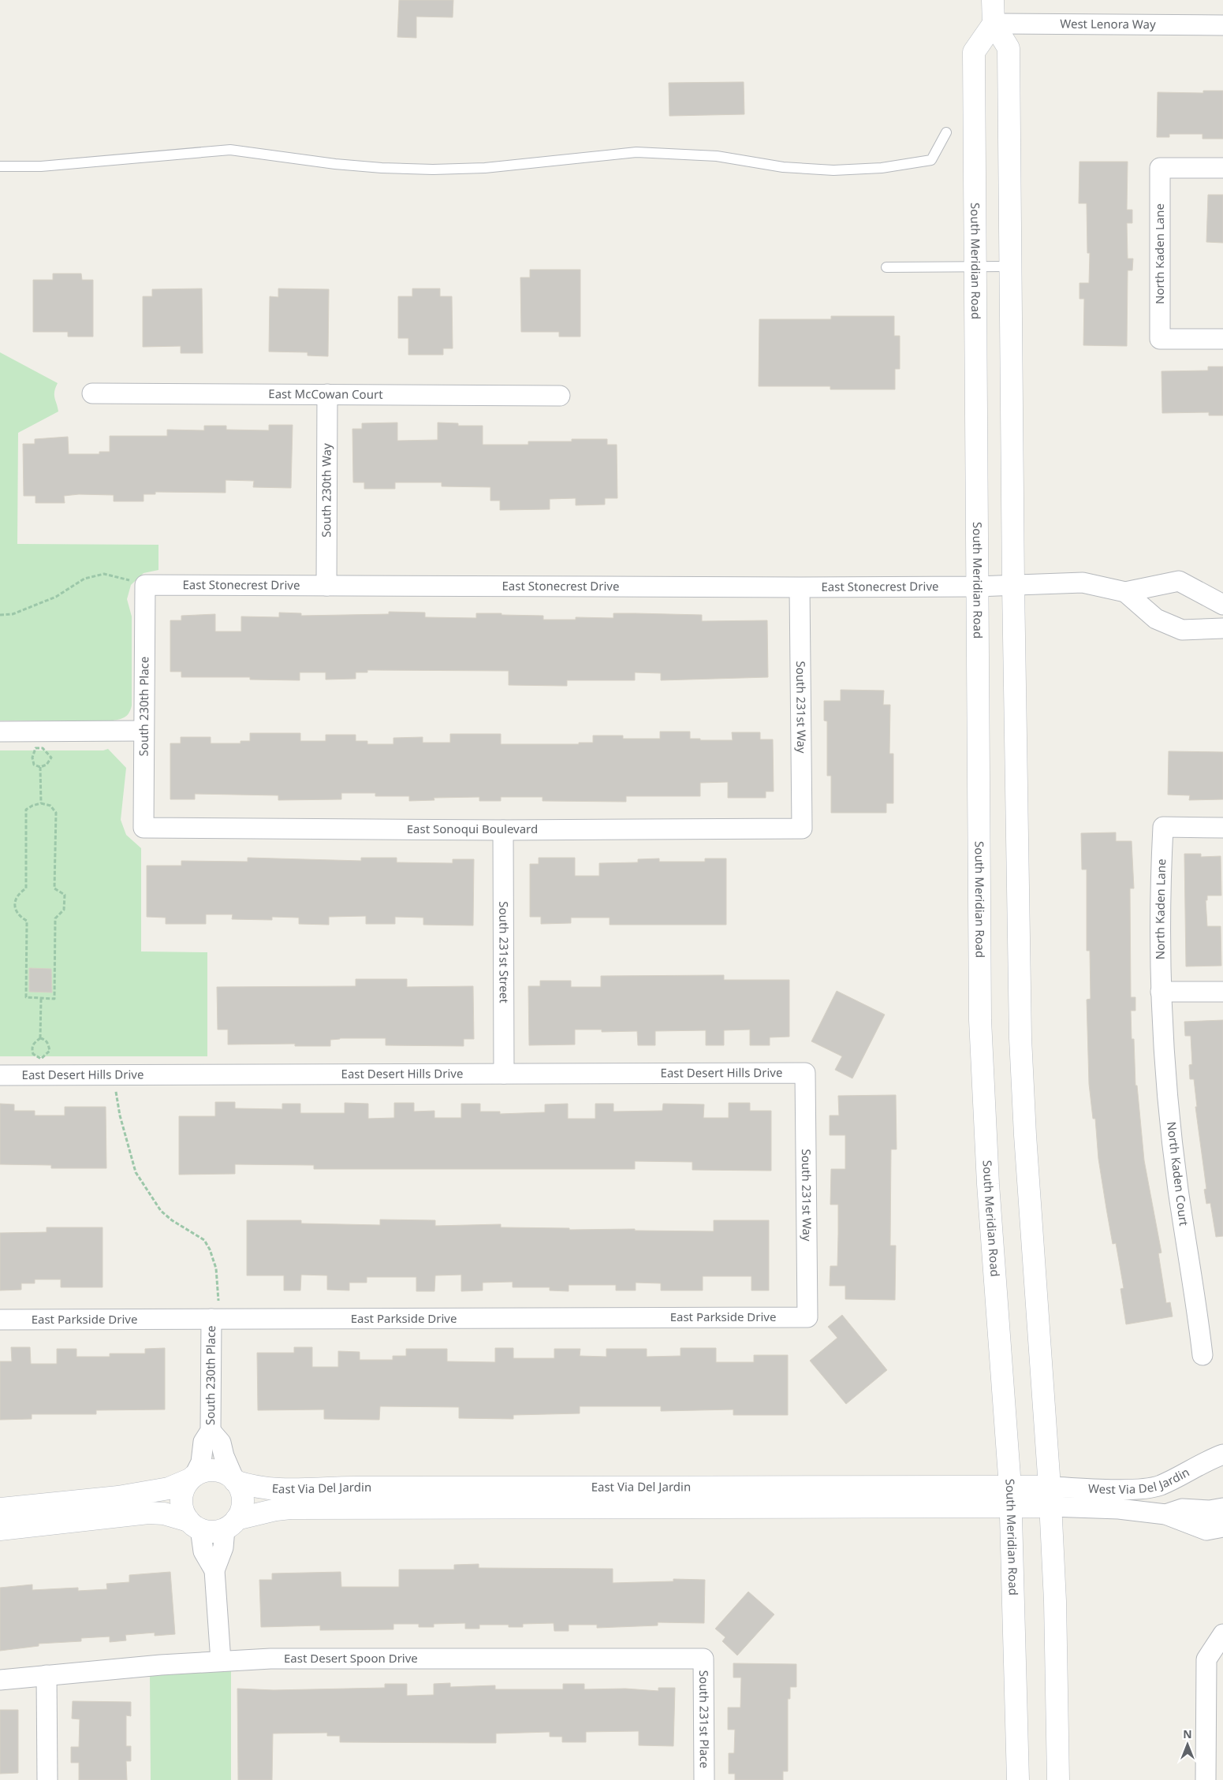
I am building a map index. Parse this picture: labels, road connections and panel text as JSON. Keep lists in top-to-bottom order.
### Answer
{
  "streets": {
    "street": [
      "West Lenora Way",
      "North Kaden Lane",
      "South Meridian Road",
      "East McCowan Court",
      "South 230th Way",
      "East Stonecrest Drive",
      "South 230th Place",
      "South 231st Way",
      "East Sonoqui Boulevard",
      "South 231st Street",
      "East Desert Hills Drive",
      "North Kaden Court",
      "East Parkside Drive",
      "West Via Del Jardin",
      "East Via Del Jardin",
      "East Desert Spoon Drive",
      "South 231st Place"
    ]
  },
  "crossings": [
    ["West Lenora Way", "South Meridian Road"],
    ["North Kaden Lane", "North Kaden Court"],
    ["South Meridian Road", "East Stonecrest Drive"],
    ["South Meridian Road", "East Via Del Jardin"],
    ["East McCowan Court", "South 230th Way"],
    ["South 230th Way", "East Stonecrest Drive"],
    ["East Stonecrest Drive", "South 230th Place"],
    ["East Stonecrest Drive", "South 231st Way"],
    ["South 230th Place", "East Sonoqui Boulevard"],
    ["South 230th Place", "East Parkside Drive"],
    ["South 230th Place", "East Via Del Jardin"],
    ["South 231st Way", "East Sonoqui Boulevard"],
    ["South 231st Way", "East Desert Hills Drive"],
    ["South 231st Way", "East Parkside Drive"],
    ["East Sonoqui Boulevard", "South 231st Street"],
    ["South 231st Street", "East Desert Hills Drive"],
    ["West Via Del Jardin", "East Via Del Jardin"],
    ["East Desert Spoon Drive", "South 231st Place"]
  ],
  "north": "top"
}
